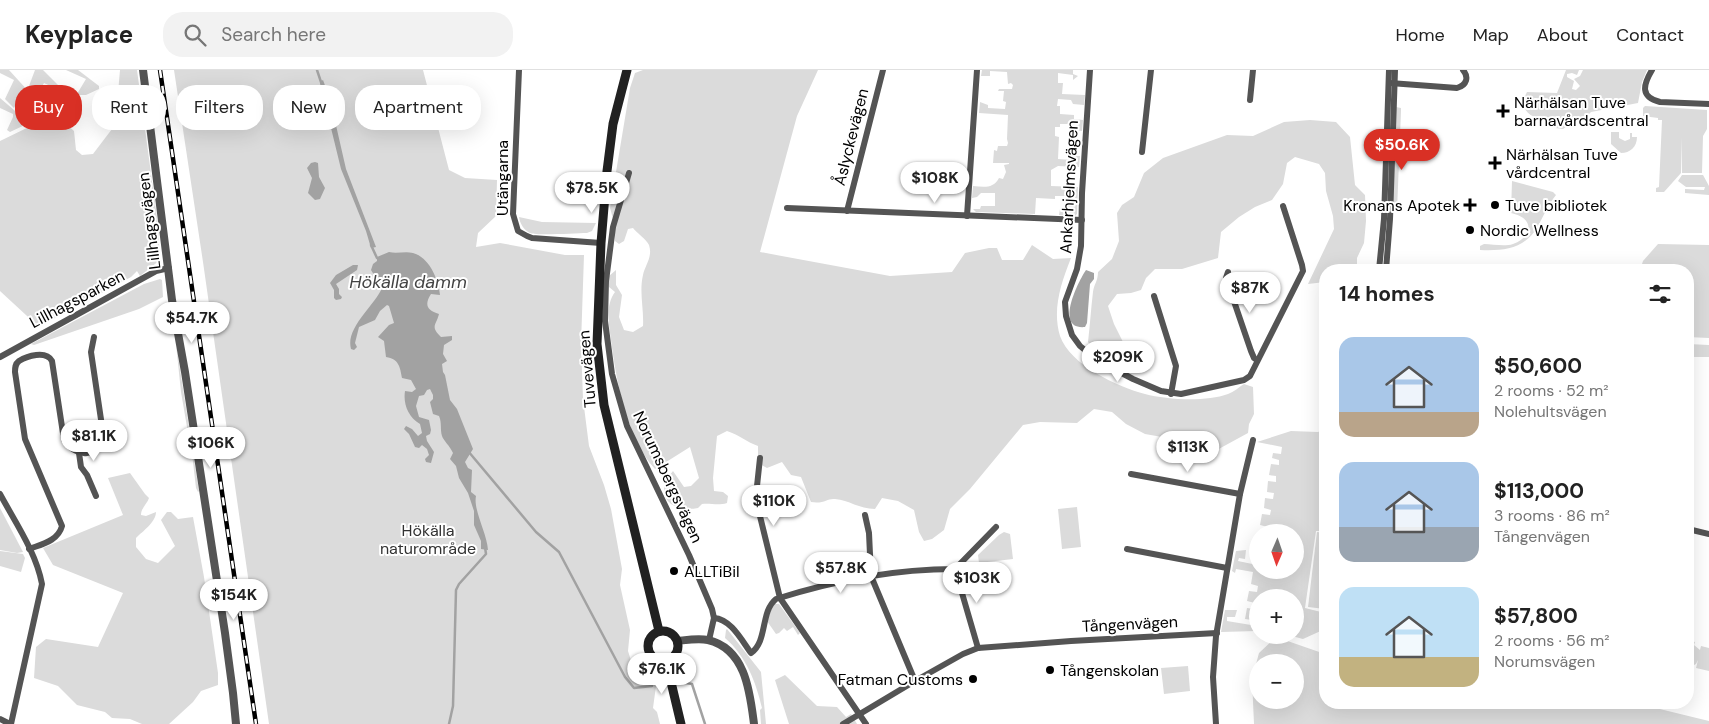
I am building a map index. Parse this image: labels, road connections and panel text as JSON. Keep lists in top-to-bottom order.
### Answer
{
  "streets": {
    "main road": ["Tuvevägen"],
    "street": [
      "Åslyckevägen",
      "Utängarna",
      "Ankarhjelmsvägen",
      "Lillhagsvägen",
      "Lillhagsparken",
      "Norumsbergsvägen",
      "Tångenvägen"
    ]
  },
  "crossings": [
    ["Utängarna", "Tuvevägen"],
    ["Lillhagsvägen", "Lillhagsparken"]
  ],
  "water": ["Hökälla damm"],
  "parks": ["Hökälla naturområde"],
  "places": {
    "health": ["Närhälsan Tuve barnavårdscentral", "Närhälsan Tuve vårdcentral", "Kronans Apotek"],
    "other": [
      "Tuve bibliotek",
      "Nordic Wellness",
      "ALLTiBil",
      "Tångenskolan",
      "Fatman Customs"
    ]
  },
  "north": "bottom",
  "page": {
    "header": "Keyplace",
    "search": "Search here",
    "nav": [
      "Home",
      "Map",
      "About",
      "Contact"
    ],
    "chip": [
      "Buy",
      "Rent",
      "Filters",
      "New",
      "Apartment"
    ],
    "price": [
      "$50.6K",
      "$108K",
      "$78.5K",
      "$87K",
      "$54.7K",
      "$209K",
      "$81.1K",
      "$106K",
      "$113K",
      "$110K",
      "$57.8K",
      "$103K",
      "$154K",
      "$76.1K"
    ],
    "heading": "14 homes",
    "list": [
      {
        "name": "$50,600",
        "note": "2 rooms · 52 m² · Nolehultsvägen"
      },
      {
        "name": "$113,000",
        "note": "3 rooms · 86 m² · Tångenvägen"
      },
      {
        "name": "$57,800",
        "note": "2 rooms · 56 m² · Norumsvägen"
      }
    ],
    "map_buttons": ["+", "−"]
  }
}
